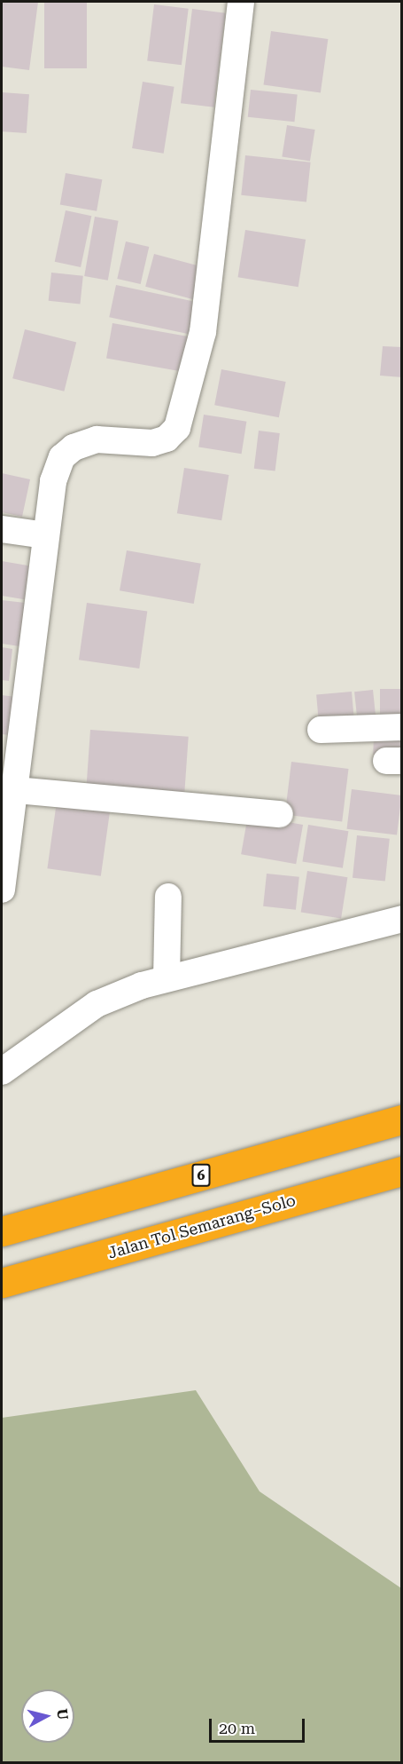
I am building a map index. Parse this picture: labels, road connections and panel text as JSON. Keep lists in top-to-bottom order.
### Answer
{
  "streets": {
    "highway": ["6", "Jalan Tol Semarang–Solo"]
  },
  "scale_bar": "20 m",
  "north": "right"
}
